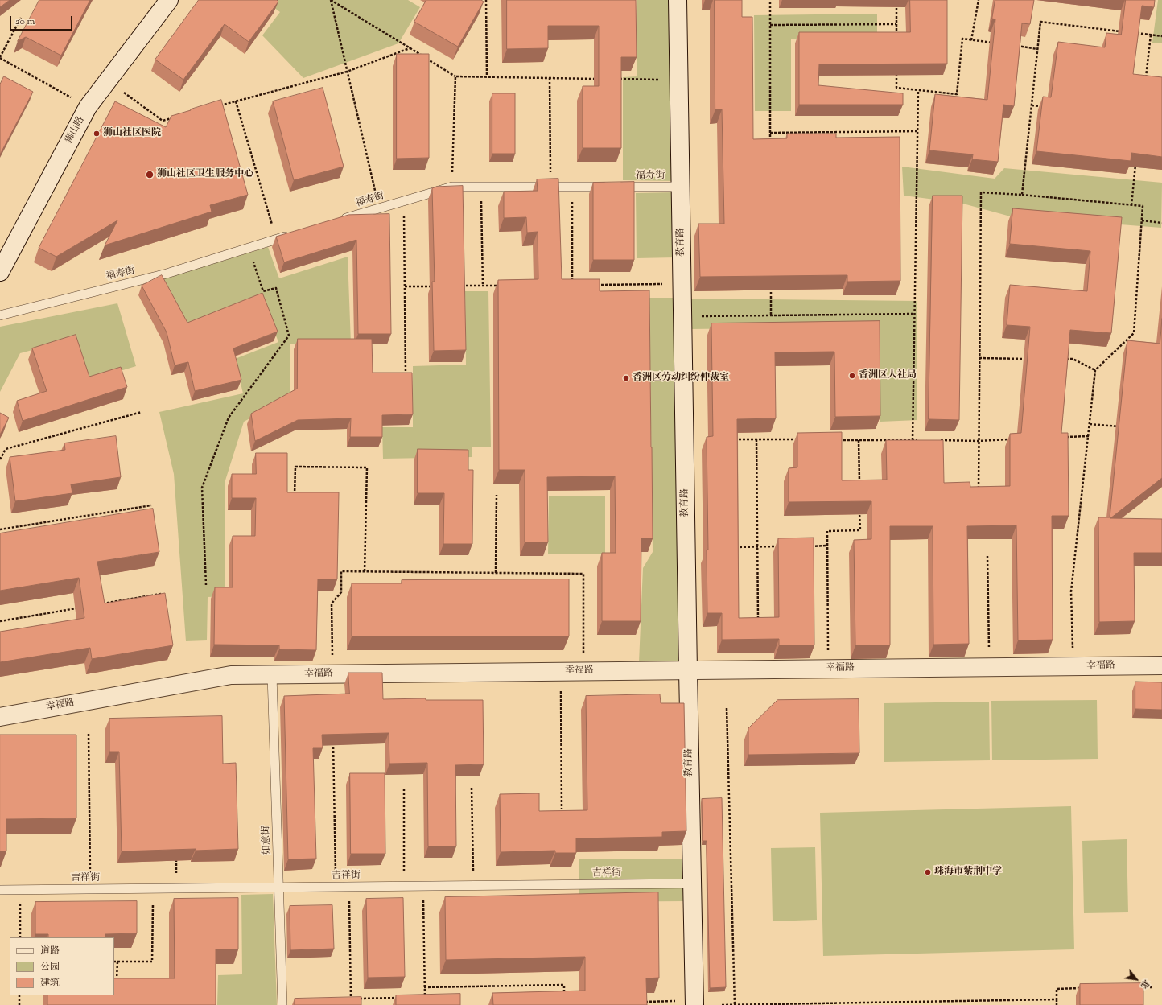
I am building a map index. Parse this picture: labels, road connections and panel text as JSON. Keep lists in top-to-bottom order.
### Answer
{
  "streets": {
    "street": ["狮山路", "教育路", "幸福路"],
    "lane": ["福寿街", "如意街", "吉祥街"]
  },
  "crossings": [
    ["福寿街", "教育路"],
    ["教育路", "幸福路"],
    ["教育路", "吉祥街"],
    ["幸福路", "如意街"],
    ["如意街", "吉祥街"]
  ],
  "places": [
    "狮山社区医院",
    "狮山社区卫生服务中心",
    "香洲区人社局",
    "香洲区劳动纠纷仲裁室",
    "珠海市紫荆中学"
  ],
  "legend": ["道路", "公园", "建筑"],
  "scale_bar": "20 m",
  "north": "bottom right"
}
